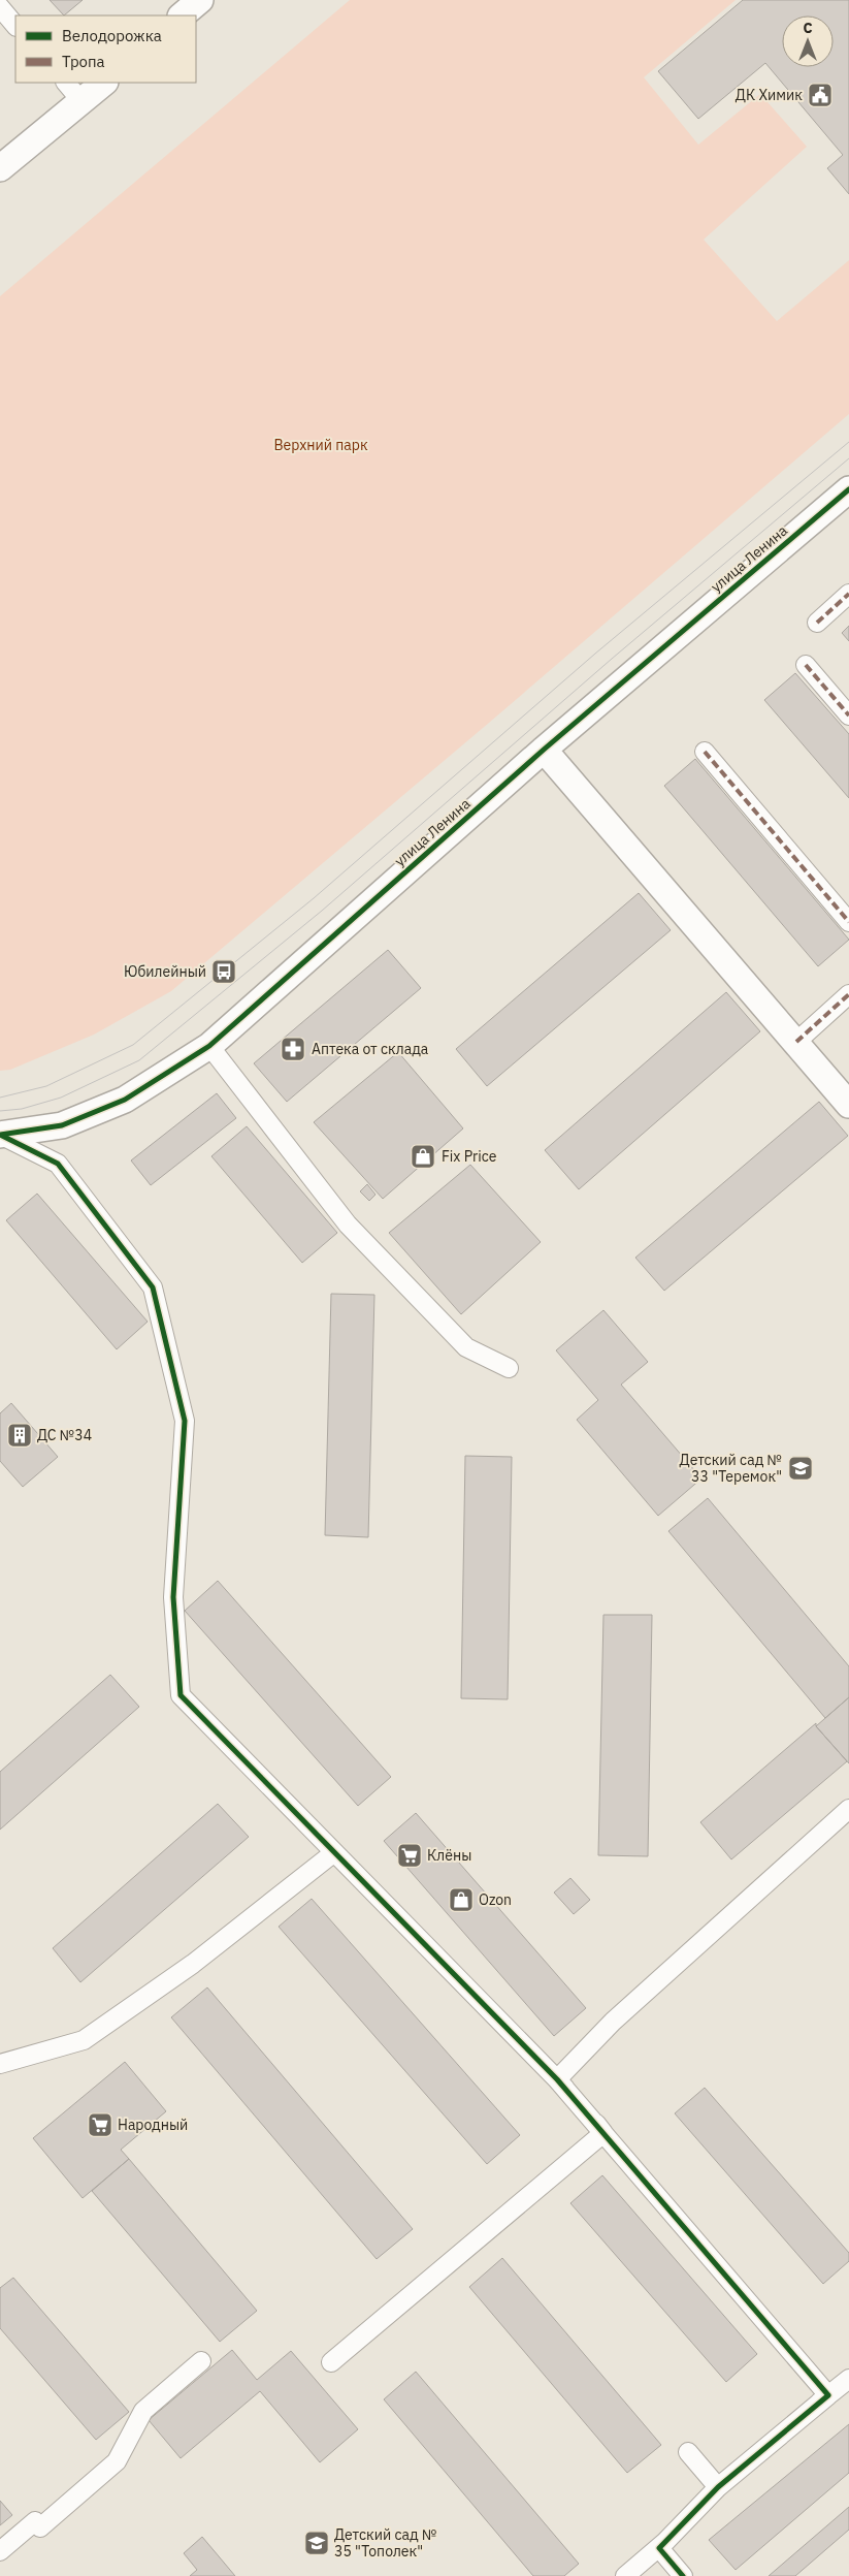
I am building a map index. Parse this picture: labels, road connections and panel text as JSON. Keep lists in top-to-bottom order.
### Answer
{
  "streets": {
    "street": ["улица Ленина"]
  },
  "parks": ["Верхний парк"],
  "places": {
    "public building": ["ДК Химик"],
    "bus stop": ["Юбилейный"],
    "pharmacy": ["Аптека от склада"],
    "shop": ["Fix Price", "Ozon"],
    "building": ["ДС №34"],
    "school or university": ["Детский сад № 33 \"Теремок\"", "Детский сад № 35 \"Тополек\""],
    "supermarket": ["Клёны", "Народный"]
  },
  "legend": ["Велодорожка", "Тропа"],
  "north": "top"
}
